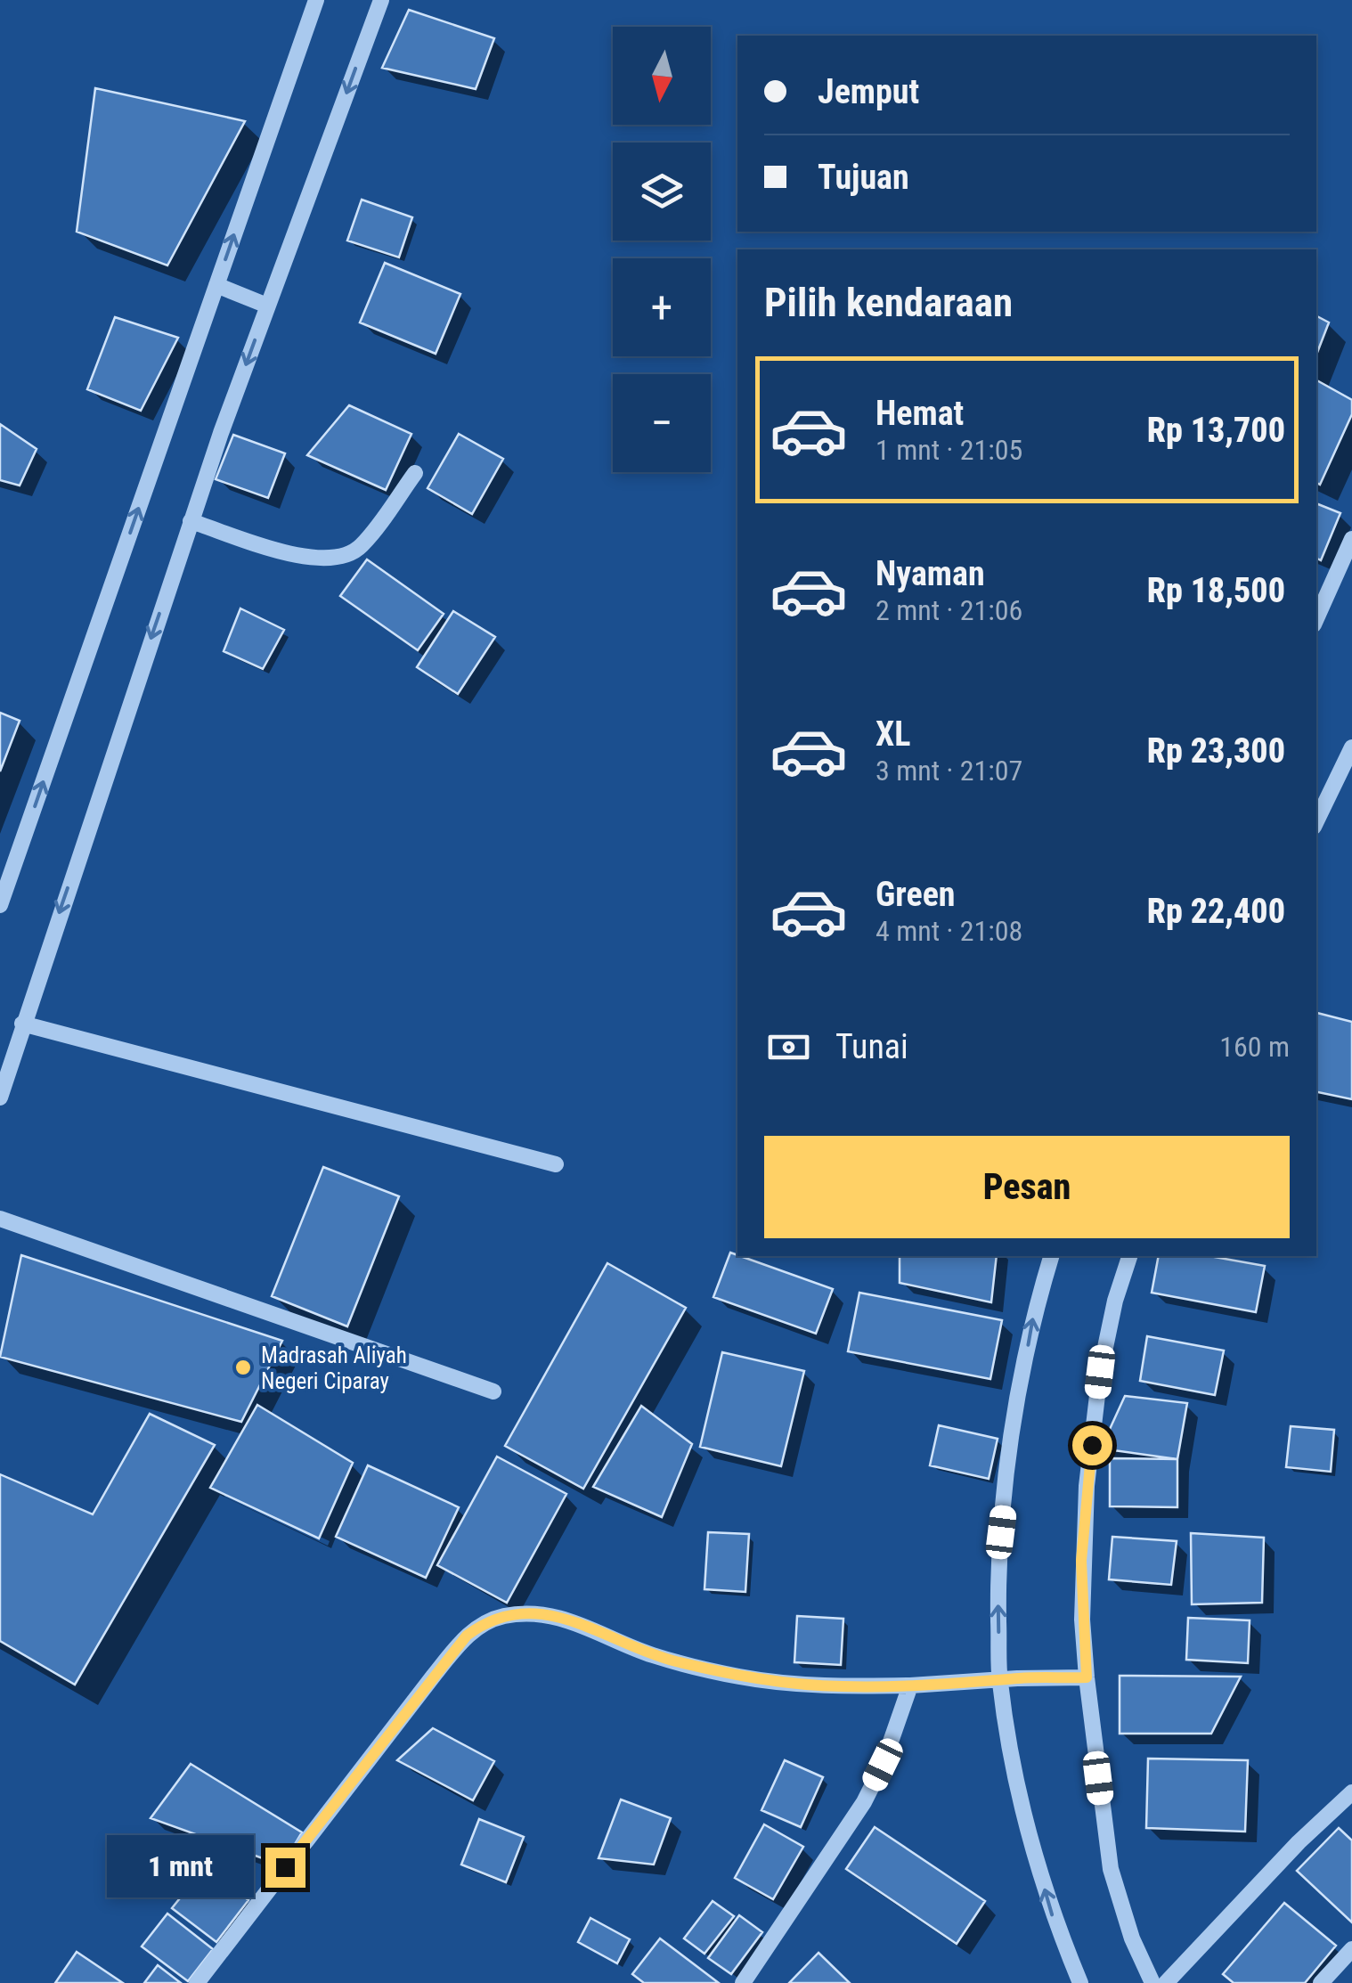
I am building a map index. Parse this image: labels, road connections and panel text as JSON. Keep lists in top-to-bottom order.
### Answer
{
  "places": ["Madrasah Aliyah Negeri Ciparay"],
  "north": "bottom",
  "page": {
    "map_buttons": ["+", "−"],
    "banner": ["Jemput", "Tujuan"],
    "heading": "Pilih kendaraan",
    "list": [
      {
        "name": "Hemat",
        "note": "1 mnt · 21:05",
        "value": "Rp 13,700"
      },
      {
        "name": "Nyaman",
        "note": "2 mnt · 21:06",
        "value": "Rp 18,500"
      },
      {
        "name": "XL",
        "note": "3 mnt · 21:07",
        "value": "Rp 23,300"
      },
      {
        "name": "Green",
        "note": "4 mnt · 21:08",
        "value": "Rp 22,400"
      }
    ],
    "pay": ["Tunai", "160 m"],
    "buttons": "Pesan",
    "bubble": "1 mnt"
  }
}
